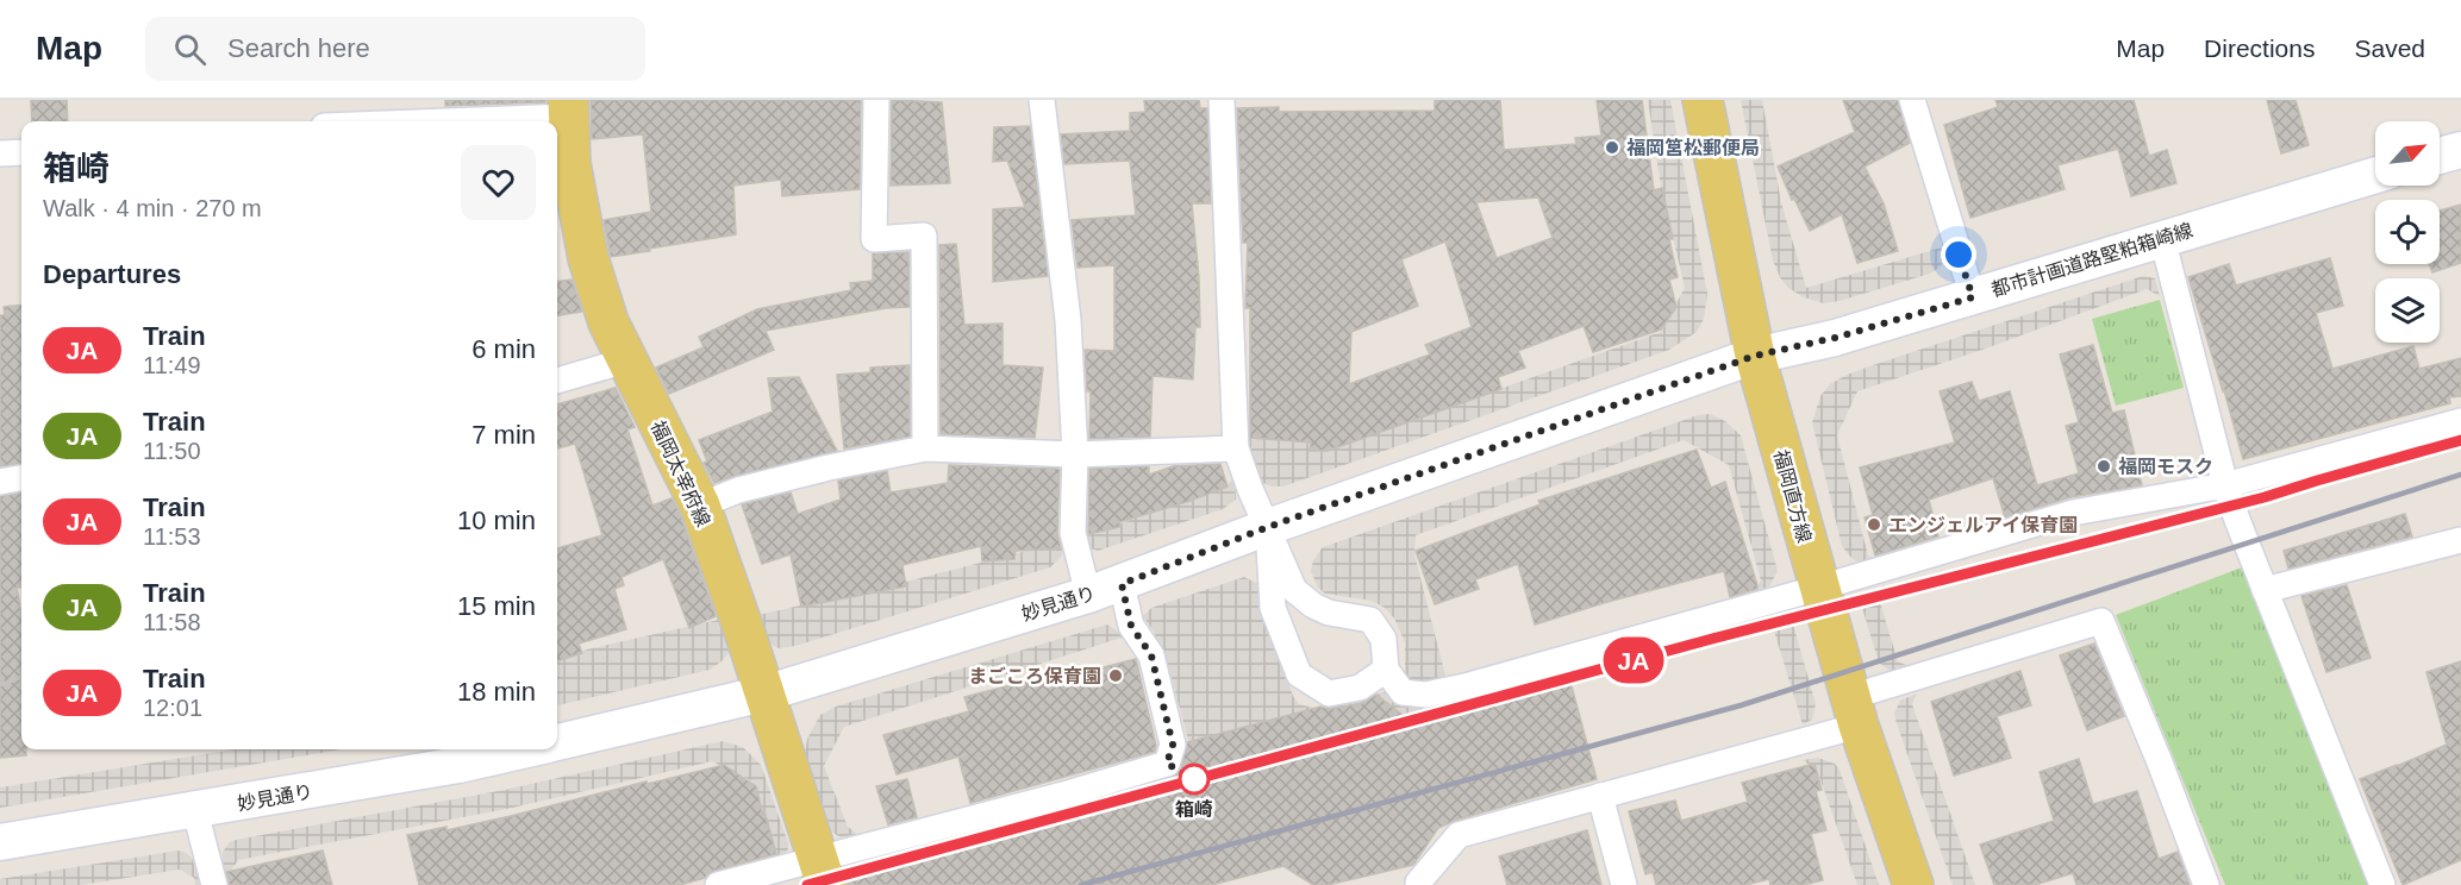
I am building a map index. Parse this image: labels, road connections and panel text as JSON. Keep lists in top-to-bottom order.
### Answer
{
  "streets": {
    "main road": [
      "都市計画道路堅粕箱崎線",
      "福岡太宰府線",
      "福岡直方線",
      "妙見通り"
    ]
  },
  "crossings": [
    ["都市計画道路堅粕箱崎線", "福岡直方線"],
    ["都市計画道路堅粕箱崎線", "妙見通り"],
    ["福岡太宰府線", "妙見通り"],
    ["福岡直方線", "妙見通り"]
  ],
  "places": [
    "福岡筥松郵便局",
    "福岡モスク",
    "エンジェルアイ保育園",
    "まごころ保育園",
    "箱崎"
  ],
  "north": "top right",
  "page": {
    "header": "Map",
    "search": "Search here",
    "nav": ["Map", "Directions", "Saved"],
    "on_map": "JA",
    "heading": [
      ["箱崎", "Walk · 4 min · 270 m"],
      "Departures"
    ],
    "list": [
      {
        "mark": "JA",
        "name": "Train",
        "note": "11:49",
        "value": "6 min"
      },
      {
        "mark": "JA",
        "name": "Train",
        "note": "11:50",
        "value": "7 min"
      },
      {
        "mark": "JA",
        "name": "Train",
        "note": "11:53",
        "value": "10 min"
      },
      {
        "mark": "JA",
        "name": "Train",
        "note": "11:58",
        "value": "15 min"
      },
      {
        "mark": "JA",
        "name": "Train",
        "note": "12:01",
        "value": "18 min"
      }
    ]
  }
}
